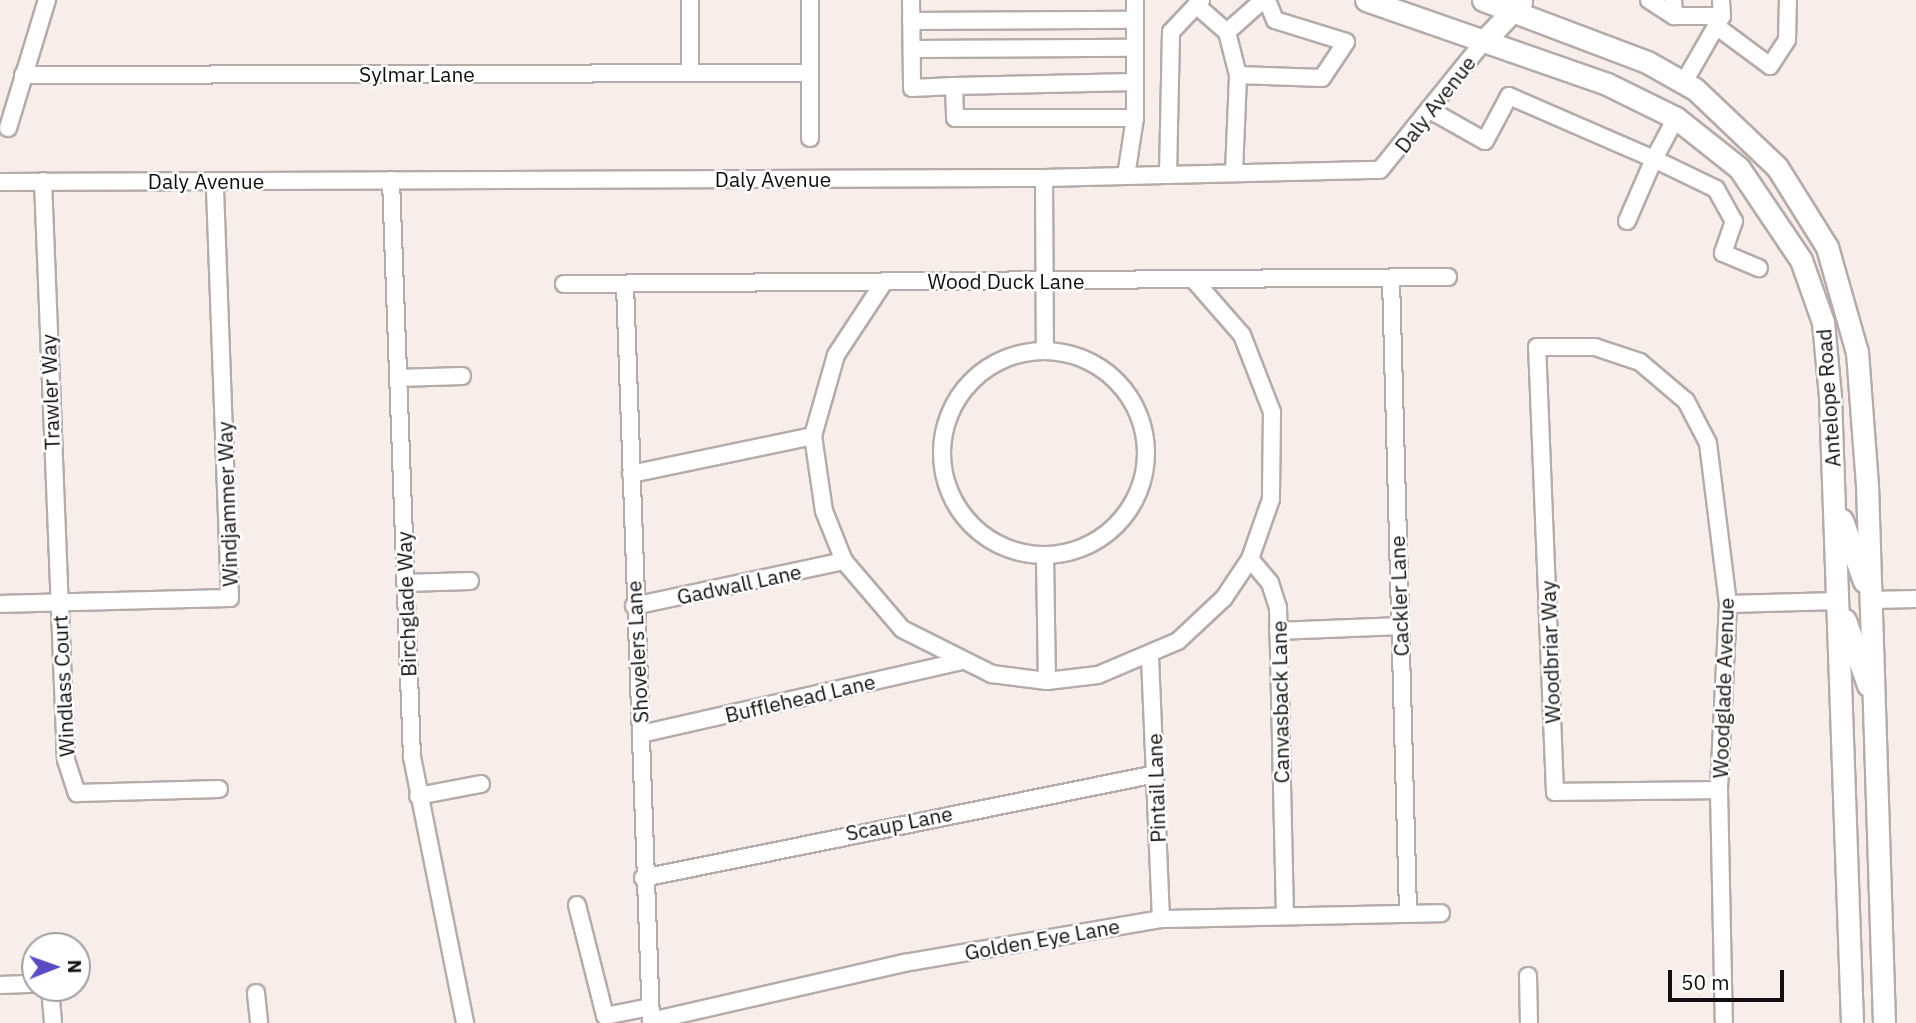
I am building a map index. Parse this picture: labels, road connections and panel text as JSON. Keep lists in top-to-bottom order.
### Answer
{
  "streets": {
    "main road": ["Antelope Road"],
    "street": [
      "Sylmar Lane",
      "Daly Avenue",
      "Wood Duck Lane",
      "Trawler Way",
      "Windjammer Way",
      "Gadwall Lane",
      "Cackler Lane",
      "Birchglade Way",
      "Shovelers Lane",
      "Woodbriar Way",
      "Windlass Court",
      "Woodglade Avenue",
      "Bufflehead Lane",
      "Canvasback Lane",
      "Pintail Lane",
      "Scaup Lane",
      "Golden Eye Lane"
    ]
  },
  "crossings": [
    ["Daly Avenue", "Trawler Way"],
    ["Daly Avenue", "Antelope Road"],
    ["Daly Avenue", "Windjammer Way"],
    ["Daly Avenue", "Birchglade Way"],
    ["Wood Duck Lane", "Cackler Lane"],
    ["Wood Duck Lane", "Shovelers Lane"],
    ["Trawler Way", "Windjammer Way"],
    ["Trawler Way", "Windlass Court"],
    ["Windjammer Way", "Windlass Court"],
    ["Gadwall Lane", "Shovelers Lane"],
    ["Cackler Lane", "Golden Eye Lane"],
    ["Shovelers Lane", "Bufflehead Lane"],
    ["Shovelers Lane", "Scaup Lane"],
    ["Shovelers Lane", "Golden Eye Lane"],
    ["Woodbriar Way", "Woodglade Avenue"],
    ["Canvasback Lane", "Golden Eye Lane"],
    ["Pintail Lane", "Scaup Lane"],
    ["Pintail Lane", "Golden Eye Lane"]
  ],
  "scale_bar": "50 m",
  "north": "right"
}
